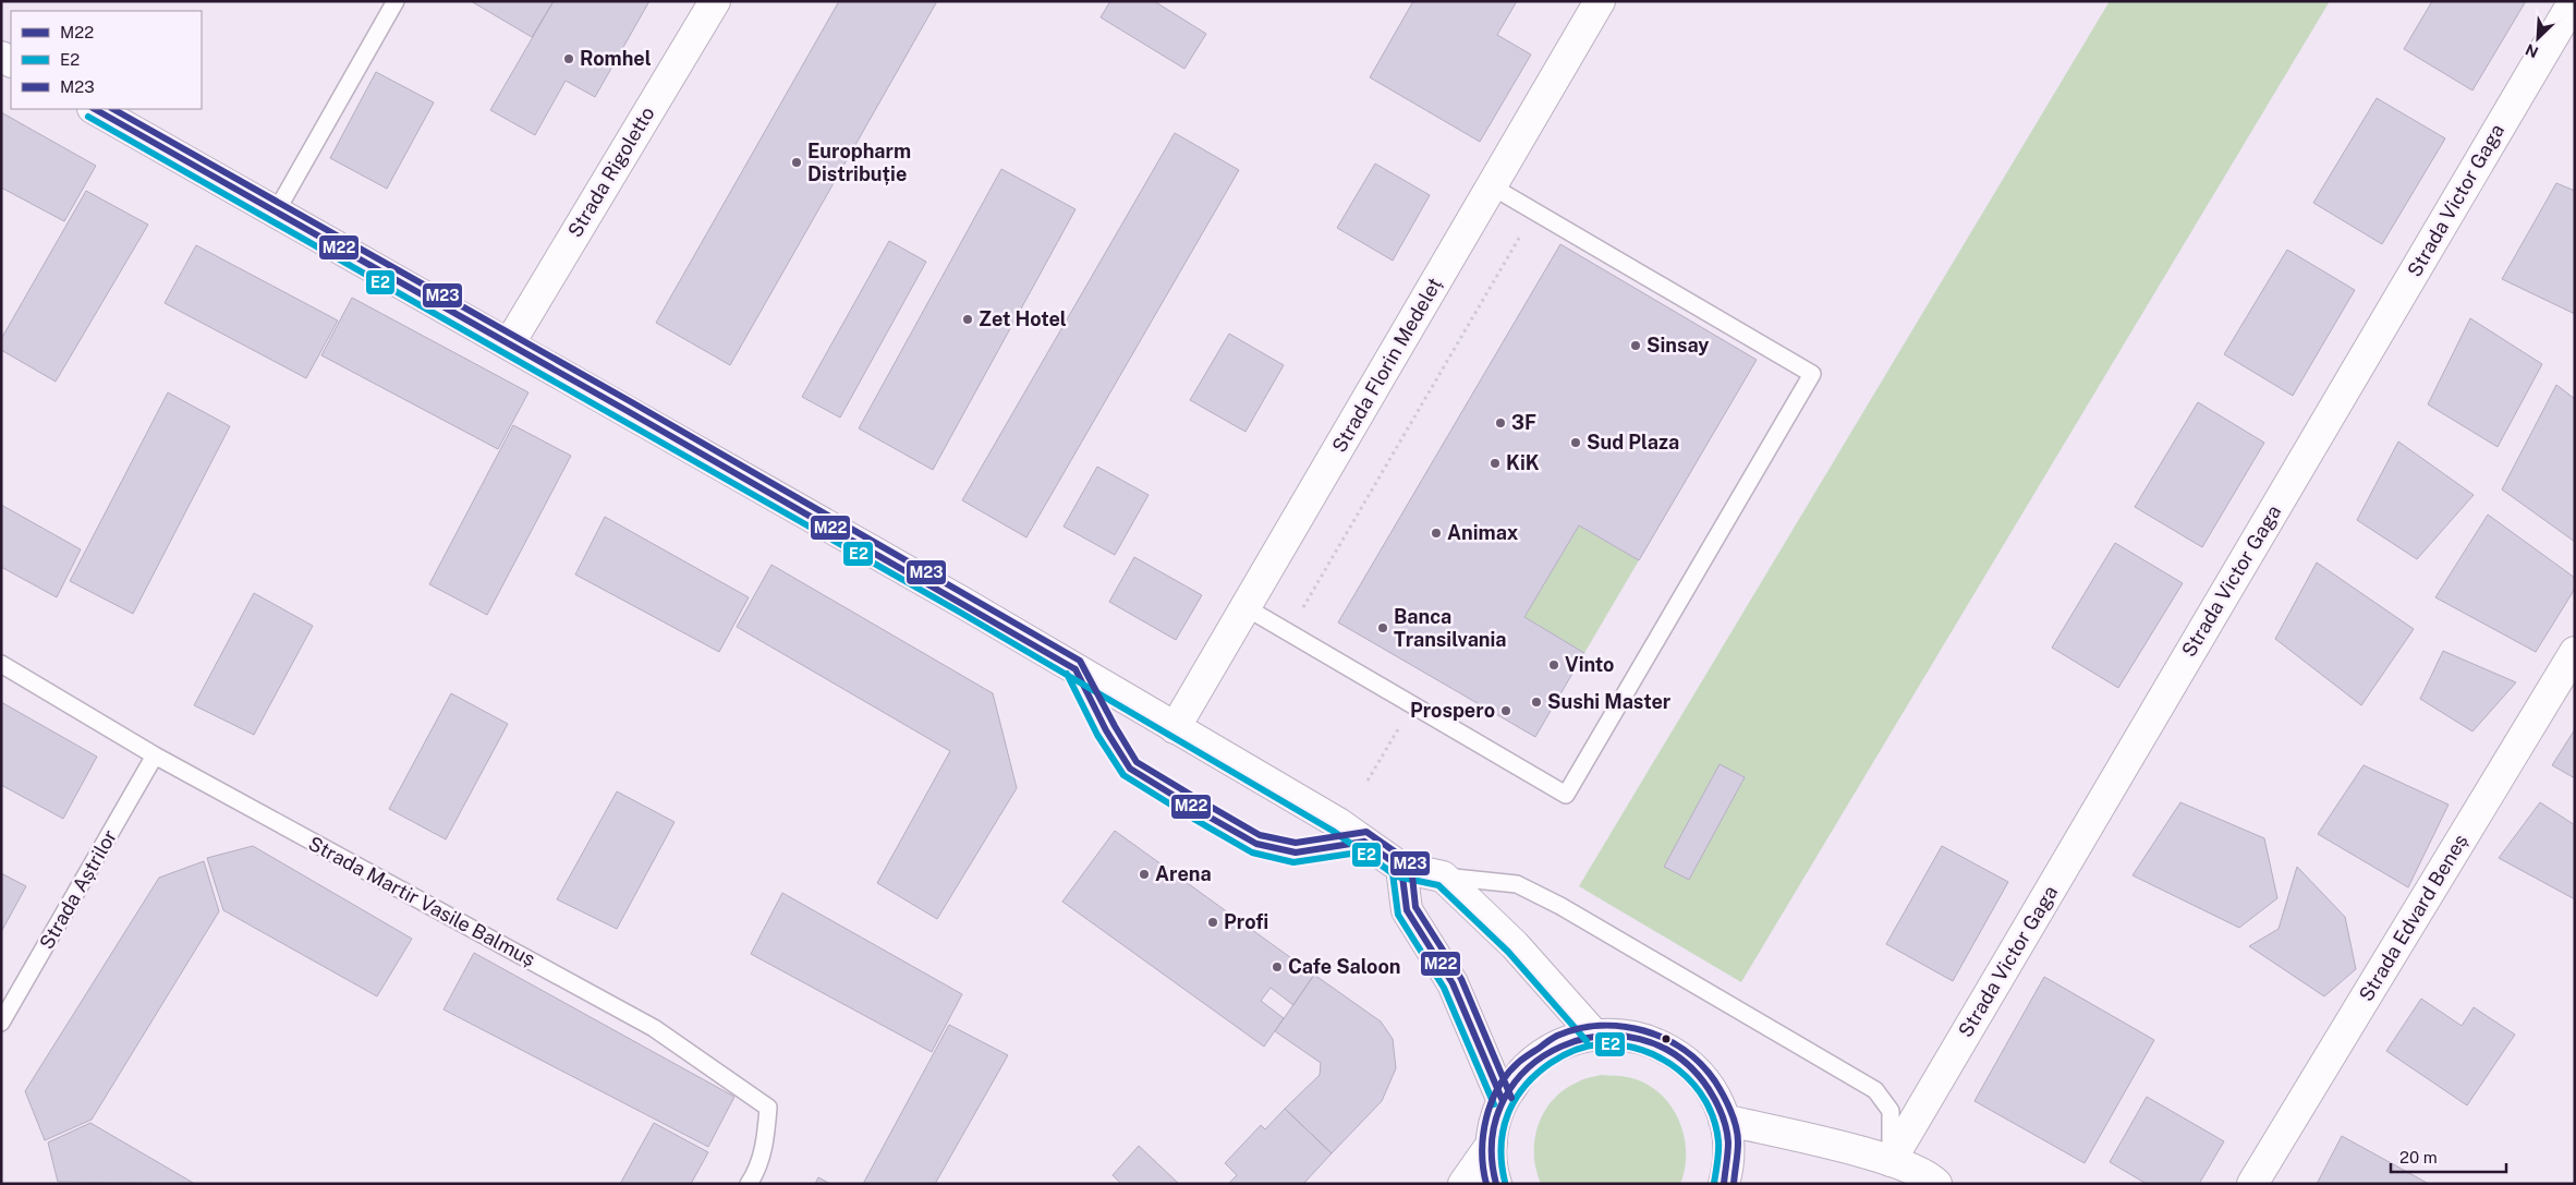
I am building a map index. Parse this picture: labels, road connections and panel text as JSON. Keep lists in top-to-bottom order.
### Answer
{
  "streets": {
    "street": [
      "Strada Rigoletto",
      "Strada Victor Gaga",
      "Strada Florin Medeleț",
      "Strada Edvard Beneș"
    ],
    "lane": ["Strada Aștrilor", "Strada Martir Vasile Balmuș"]
  },
  "crossings": [
    ["Strada Aștrilor", "Strada Martir Vasile Balmuș"]
  ],
  "places": [
    "Romhel",
    "Europharm Distribuție",
    "Zet Hotel",
    "Sinsay",
    "3F",
    "Sud Plaza",
    "KiK",
    "Animax",
    "Banca Transilvania",
    "Vinto",
    "Sushi Master",
    "Prospero",
    "Arena",
    "Profi",
    "Cafe Saloon"
  ],
  "lines": ["transit line M22", "transit line M23", "transit line E2"],
  "legend": ["M22", "E2", "M23"],
  "scale_bar": "20 m",
  "north": "bottom left"
}
